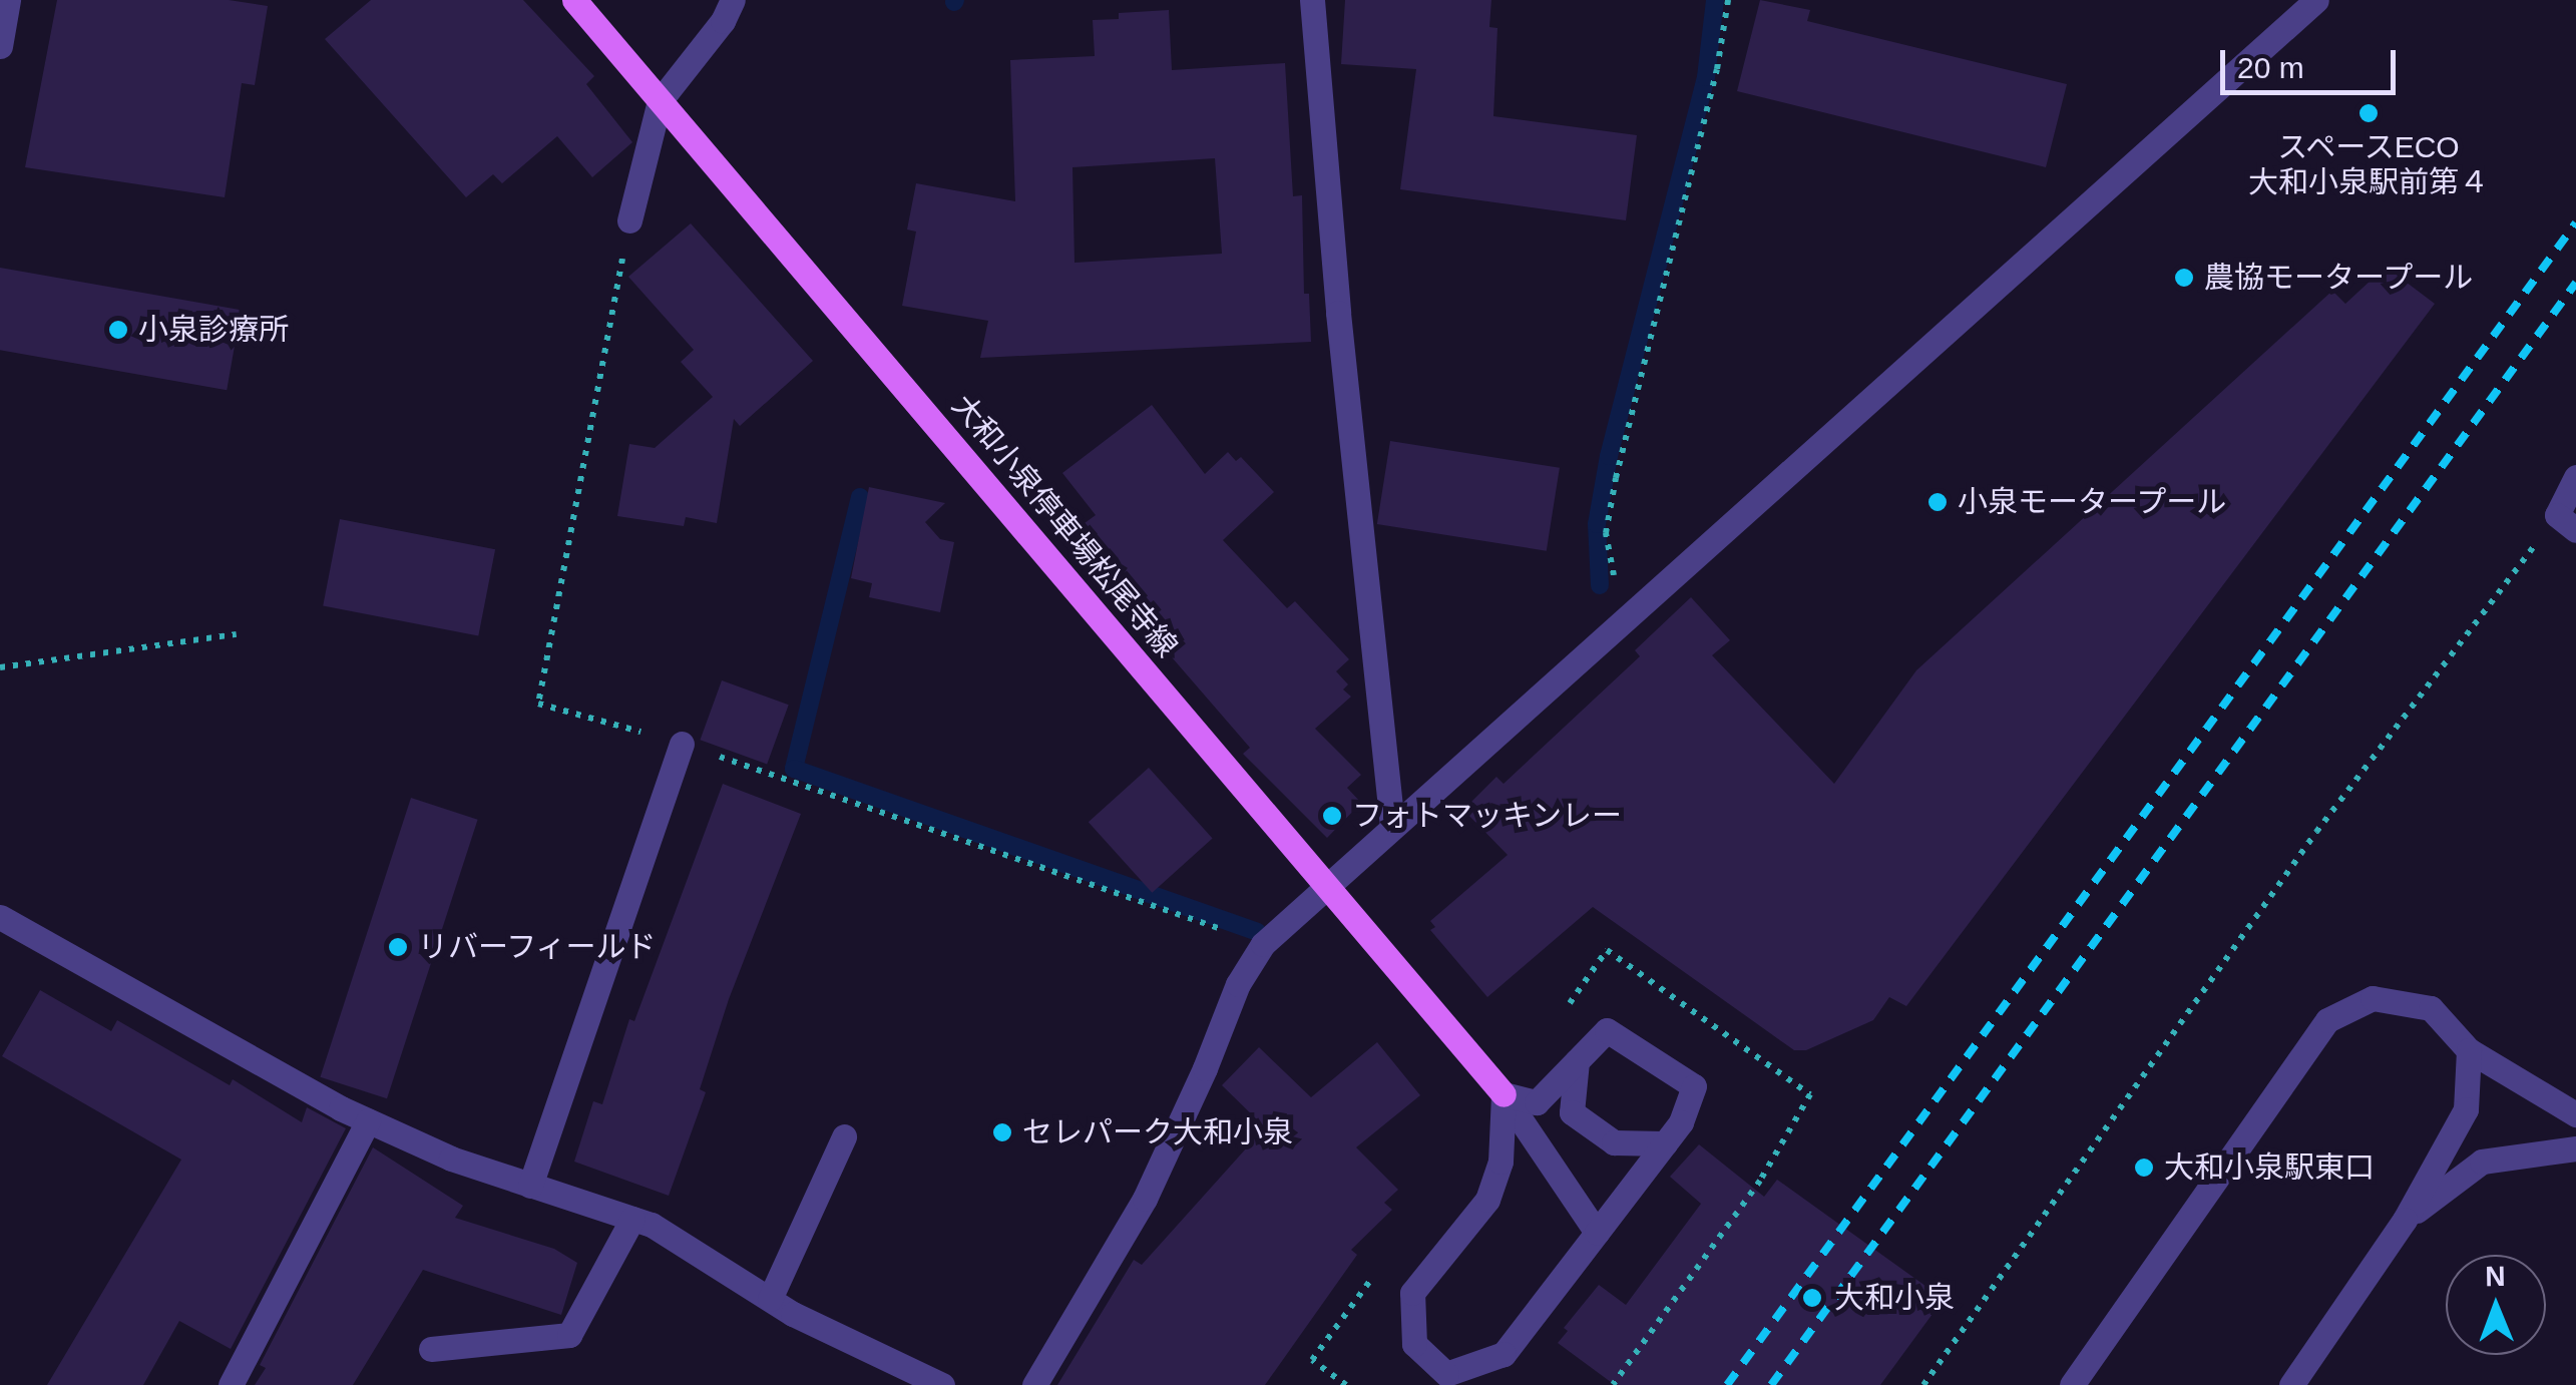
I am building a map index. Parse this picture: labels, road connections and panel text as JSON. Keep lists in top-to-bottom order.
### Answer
{
  "streets": {
    "main road": ["大和小泉停車場松尾寺線"]
  },
  "places": [
    "スペースECO 大和小泉駅前第４",
    "農協モータープール",
    "小泉診療所",
    "小泉モータープール",
    "フォトマッキンレー",
    "リバーフィールド",
    "セレパーク大和小泉",
    "大和小泉駅東口",
    "大和小泉"
  ],
  "scale_bar": "20 m",
  "north": "top"
}
